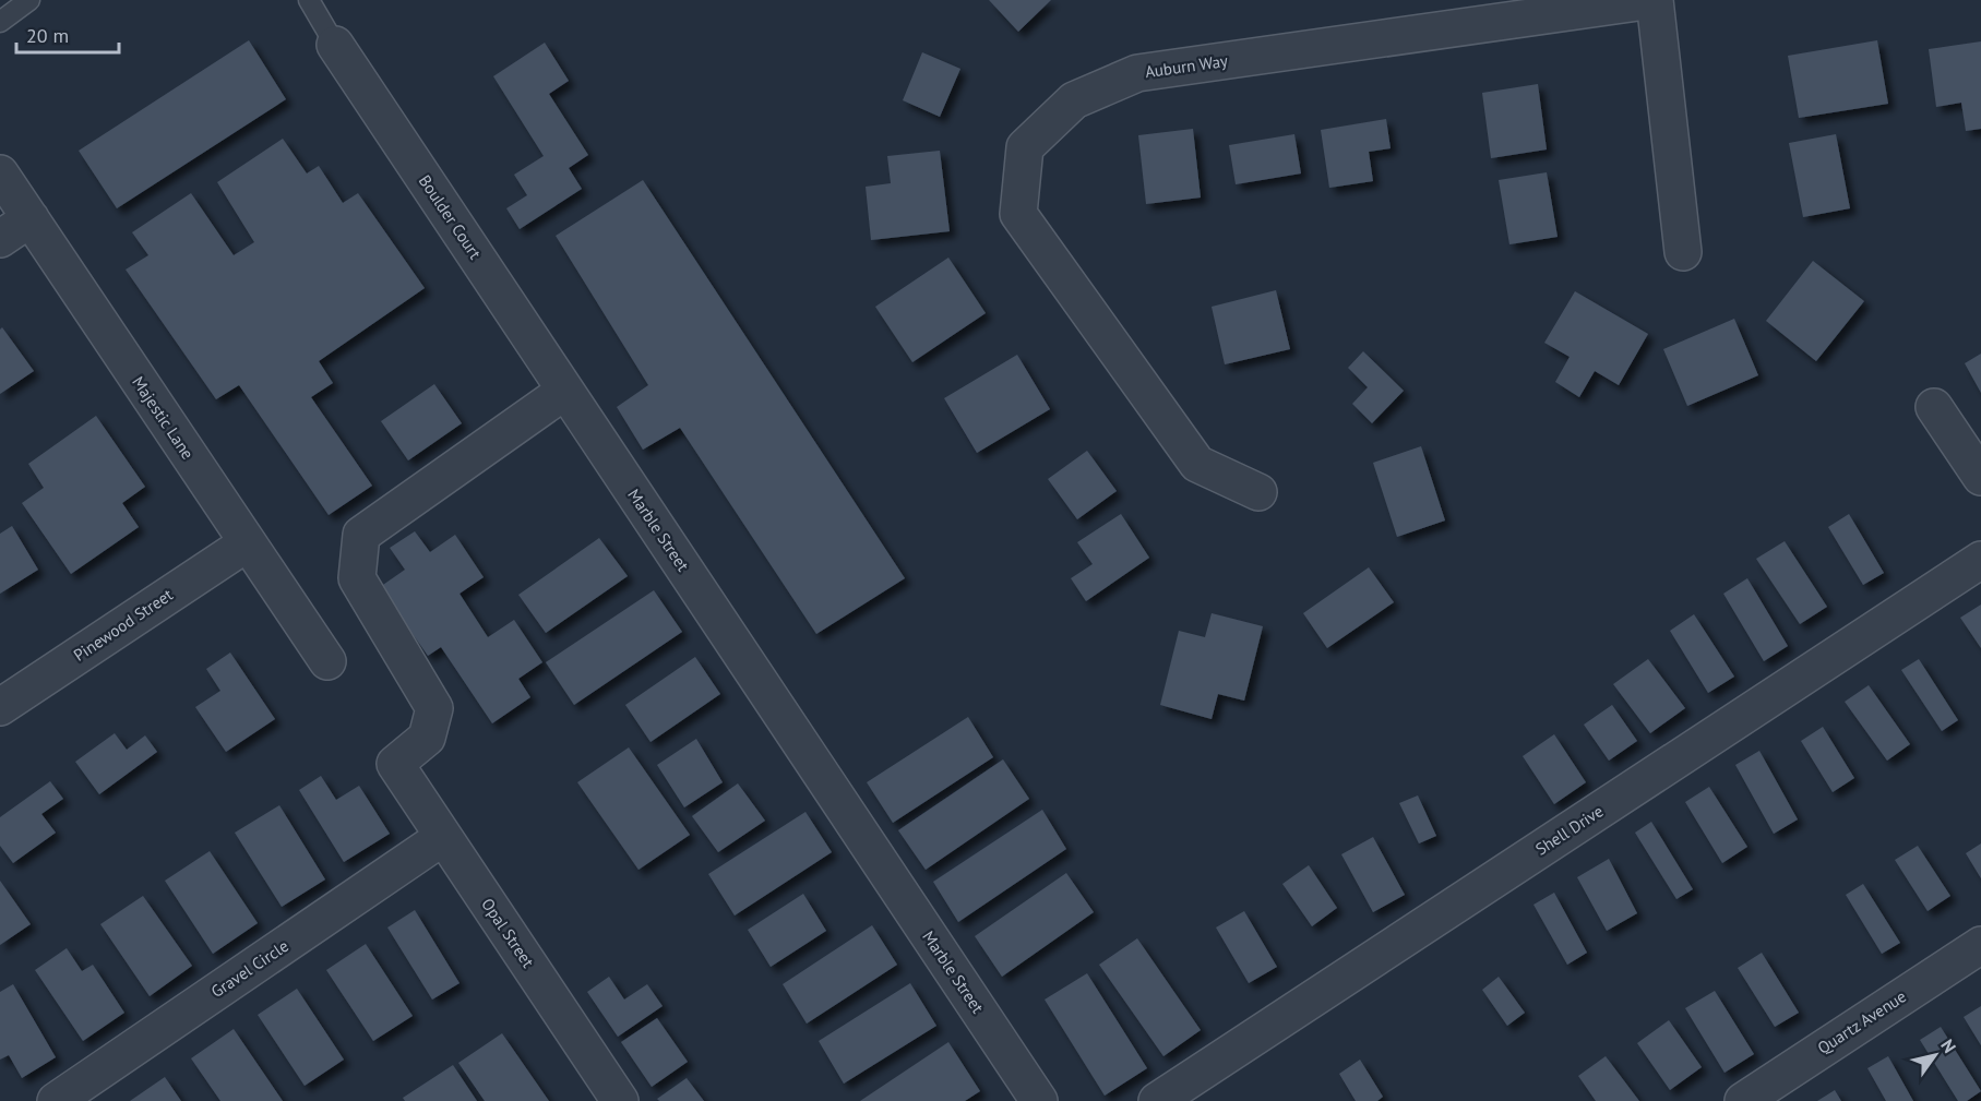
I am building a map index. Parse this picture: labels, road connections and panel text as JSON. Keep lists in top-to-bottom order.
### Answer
{
  "streets": {
    "street": [
      "Auburn Way",
      "Boulder Court",
      "Majestic Lane",
      "Marble Street",
      "Pinewood Street",
      "Shell Drive",
      "Opal Street",
      "Gravel Circle",
      "Quartz Avenue"
    ]
  },
  "crossings": [
    ["Boulder Court", "Marble Street"],
    ["Boulder Court", "Opal Street"],
    ["Majestic Lane", "Pinewood Street"],
    ["Marble Street", "Opal Street"],
    ["Opal Street", "Gravel Circle"]
  ],
  "scale_bar": "20 m",
  "north": "top right"
}
